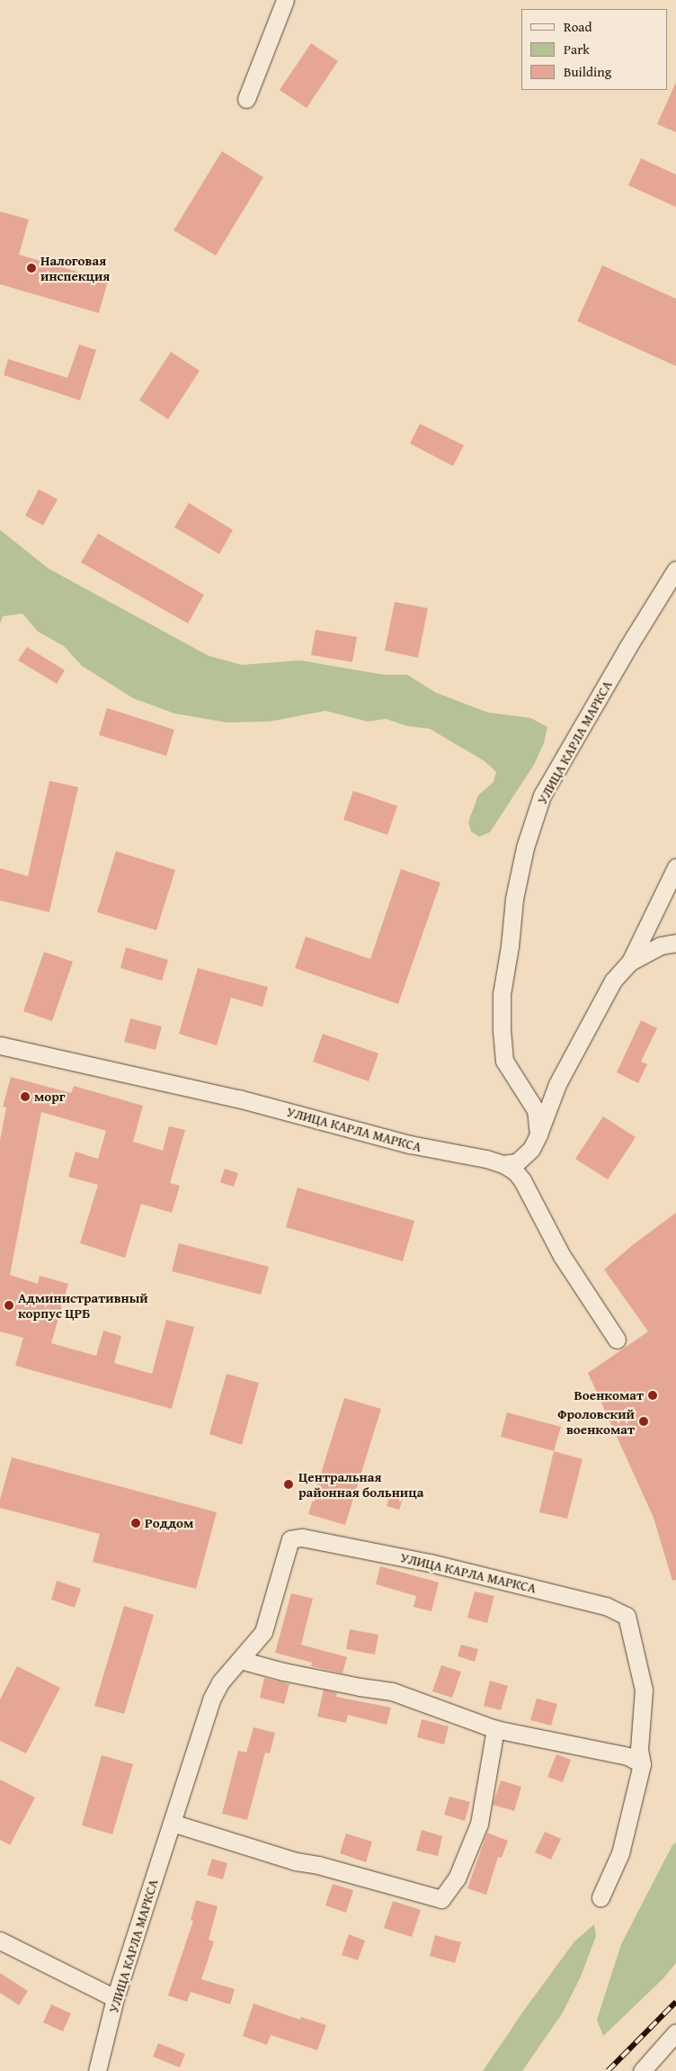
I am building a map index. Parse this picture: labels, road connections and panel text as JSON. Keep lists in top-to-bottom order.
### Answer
{
  "streets": {
    "street": ["УЛИЦА КАРЛА МАРКСА"]
  },
  "places": [
    "Налоговая инспекция",
    "морг",
    "Административный корпус ЦРБ",
    "Военкомат",
    "Фроловский военкомат",
    "Центральная районная больница",
    "Роддом"
  ],
  "legend": ["Road", "Park", "Building"]
}
